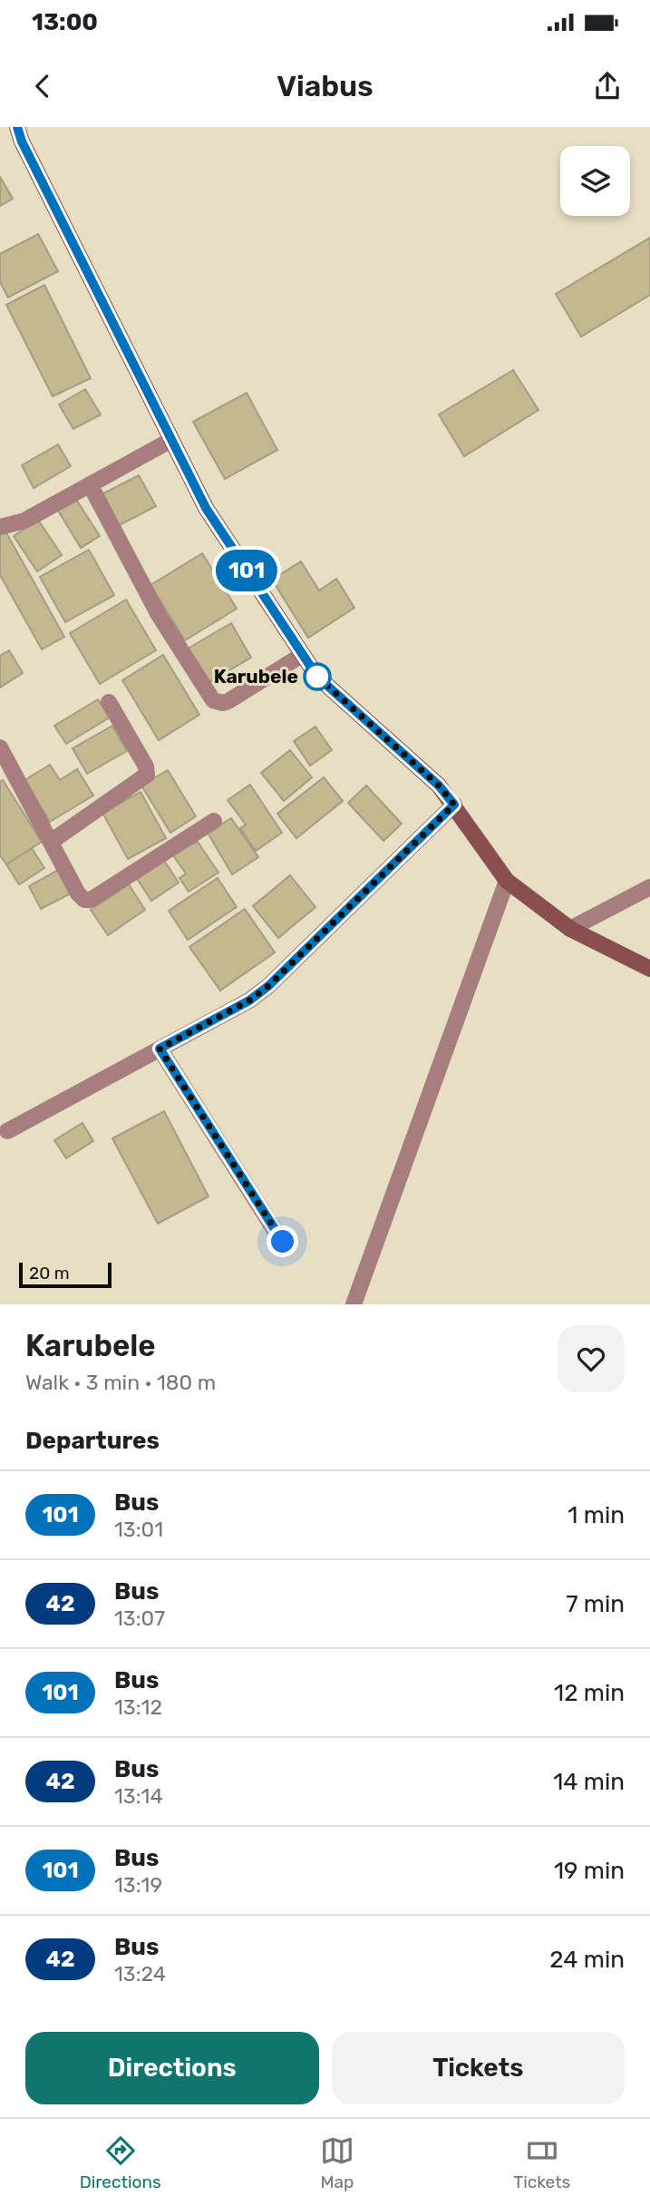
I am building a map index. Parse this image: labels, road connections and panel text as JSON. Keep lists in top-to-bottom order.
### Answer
{
  "places": ["Karubele"],
  "lines": ["bus line 101"],
  "scale_bar": "20 m",
  "page": {
    "status": "13:00",
    "header": "Viabus",
    "on_map": "101",
    "scale": "20 m",
    "heading": [
      ["Karubele", "Walk · 3 min · 180 m"],
      "Departures"
    ],
    "list": [
      {
        "mark": "101",
        "name": "Bus",
        "note": "13:01",
        "value": "1 min"
      },
      {
        "mark": "42",
        "name": "Bus",
        "note": "13:07",
        "value": "7 min"
      },
      {
        "mark": "101",
        "name": "Bus",
        "note": "13:12",
        "value": "12 min"
      },
      {
        "mark": "42",
        "name": "Bus",
        "note": "13:14",
        "value": "14 min"
      },
      {
        "mark": "101",
        "name": "Bus",
        "note": "13:19",
        "value": "19 min"
      },
      {
        "mark": "42",
        "name": "Bus",
        "note": "13:24",
        "value": "24 min"
      }
    ],
    "buttons": ["Directions", "Tickets"],
    "tabs": ["Directions", "Map", "Tickets"]
  }
}
